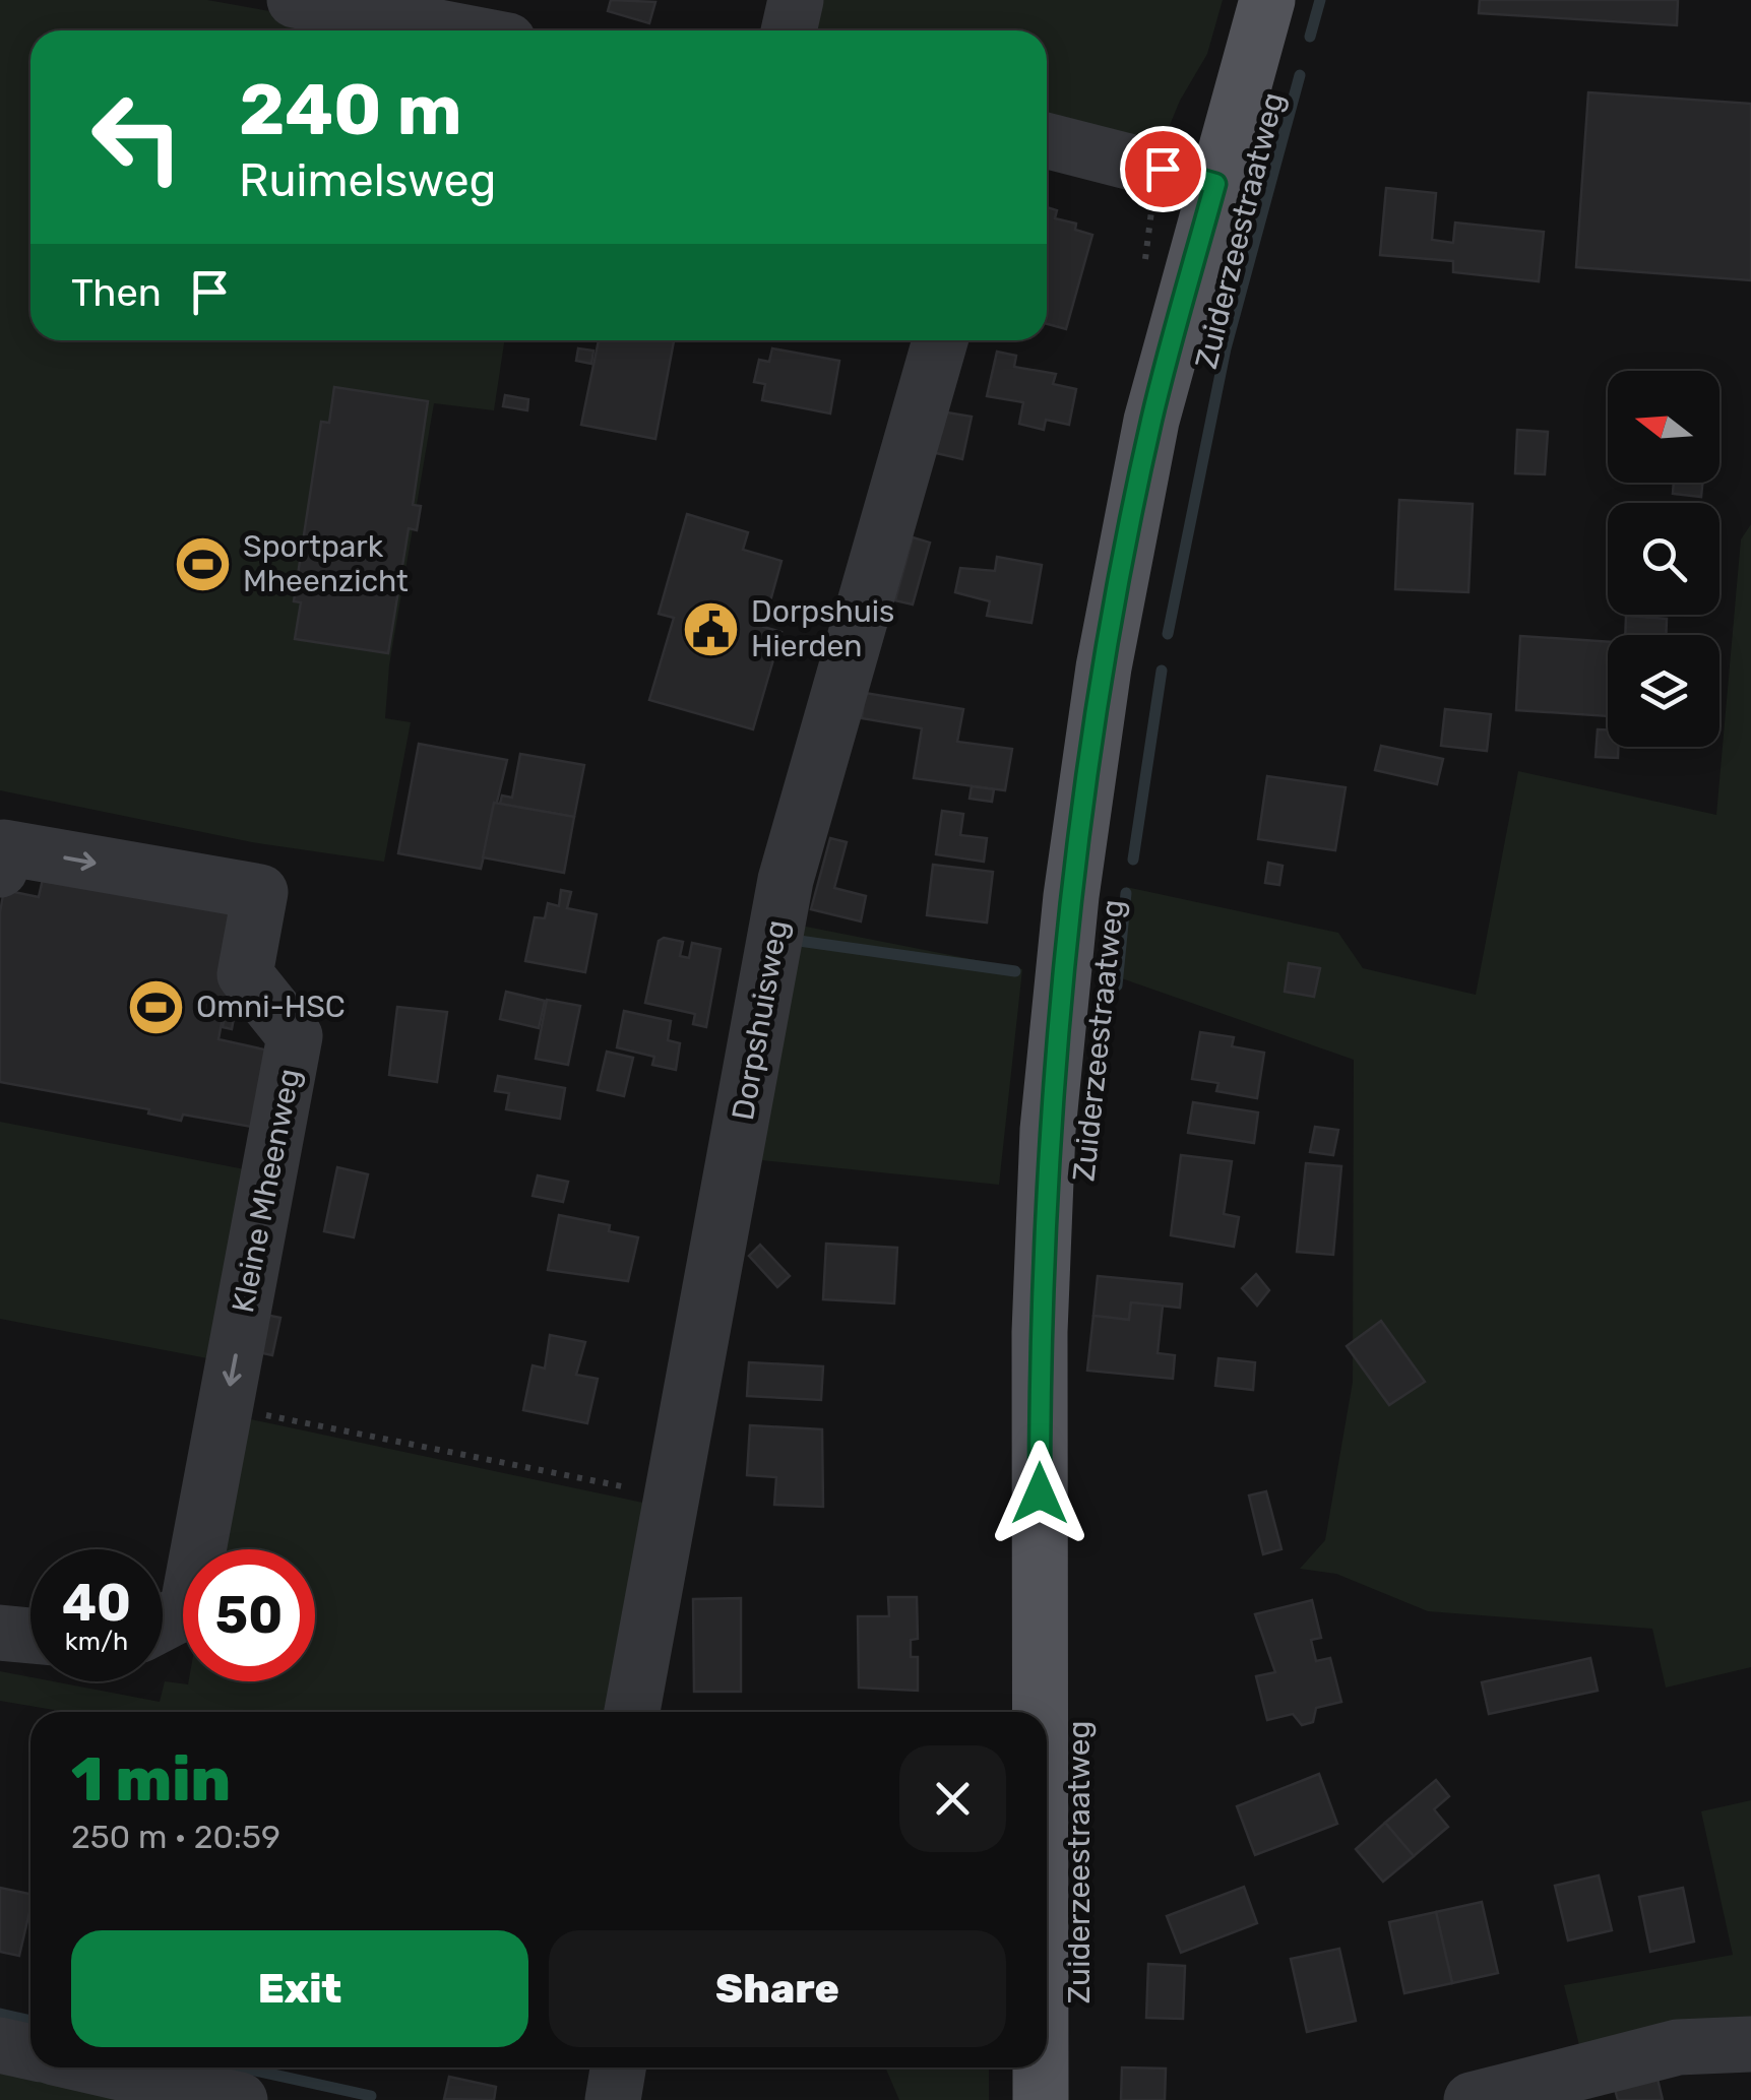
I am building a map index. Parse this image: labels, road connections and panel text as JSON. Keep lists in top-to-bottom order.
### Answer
{
  "streets": {
    "main road": ["Zuiderzeestraatweg"],
    "street": ["Dorpshuisweg", "Kleine Mheenweg"]
  },
  "places": {
    "sports": ["Sportpark Mheenzicht", "Omni-HSC"],
    "public building": ["Dorpshuis Hierden"]
  },
  "north": "left",
  "page": {
    "turn": ["240 m", "Ruimelsweg"],
    "then": "Then",
    "speed": "40 km/h",
    "limit": "50",
    "heading": ["1 min", "250 m · 20:59"],
    "buttons": ["Exit", "Share"]
  }
}
